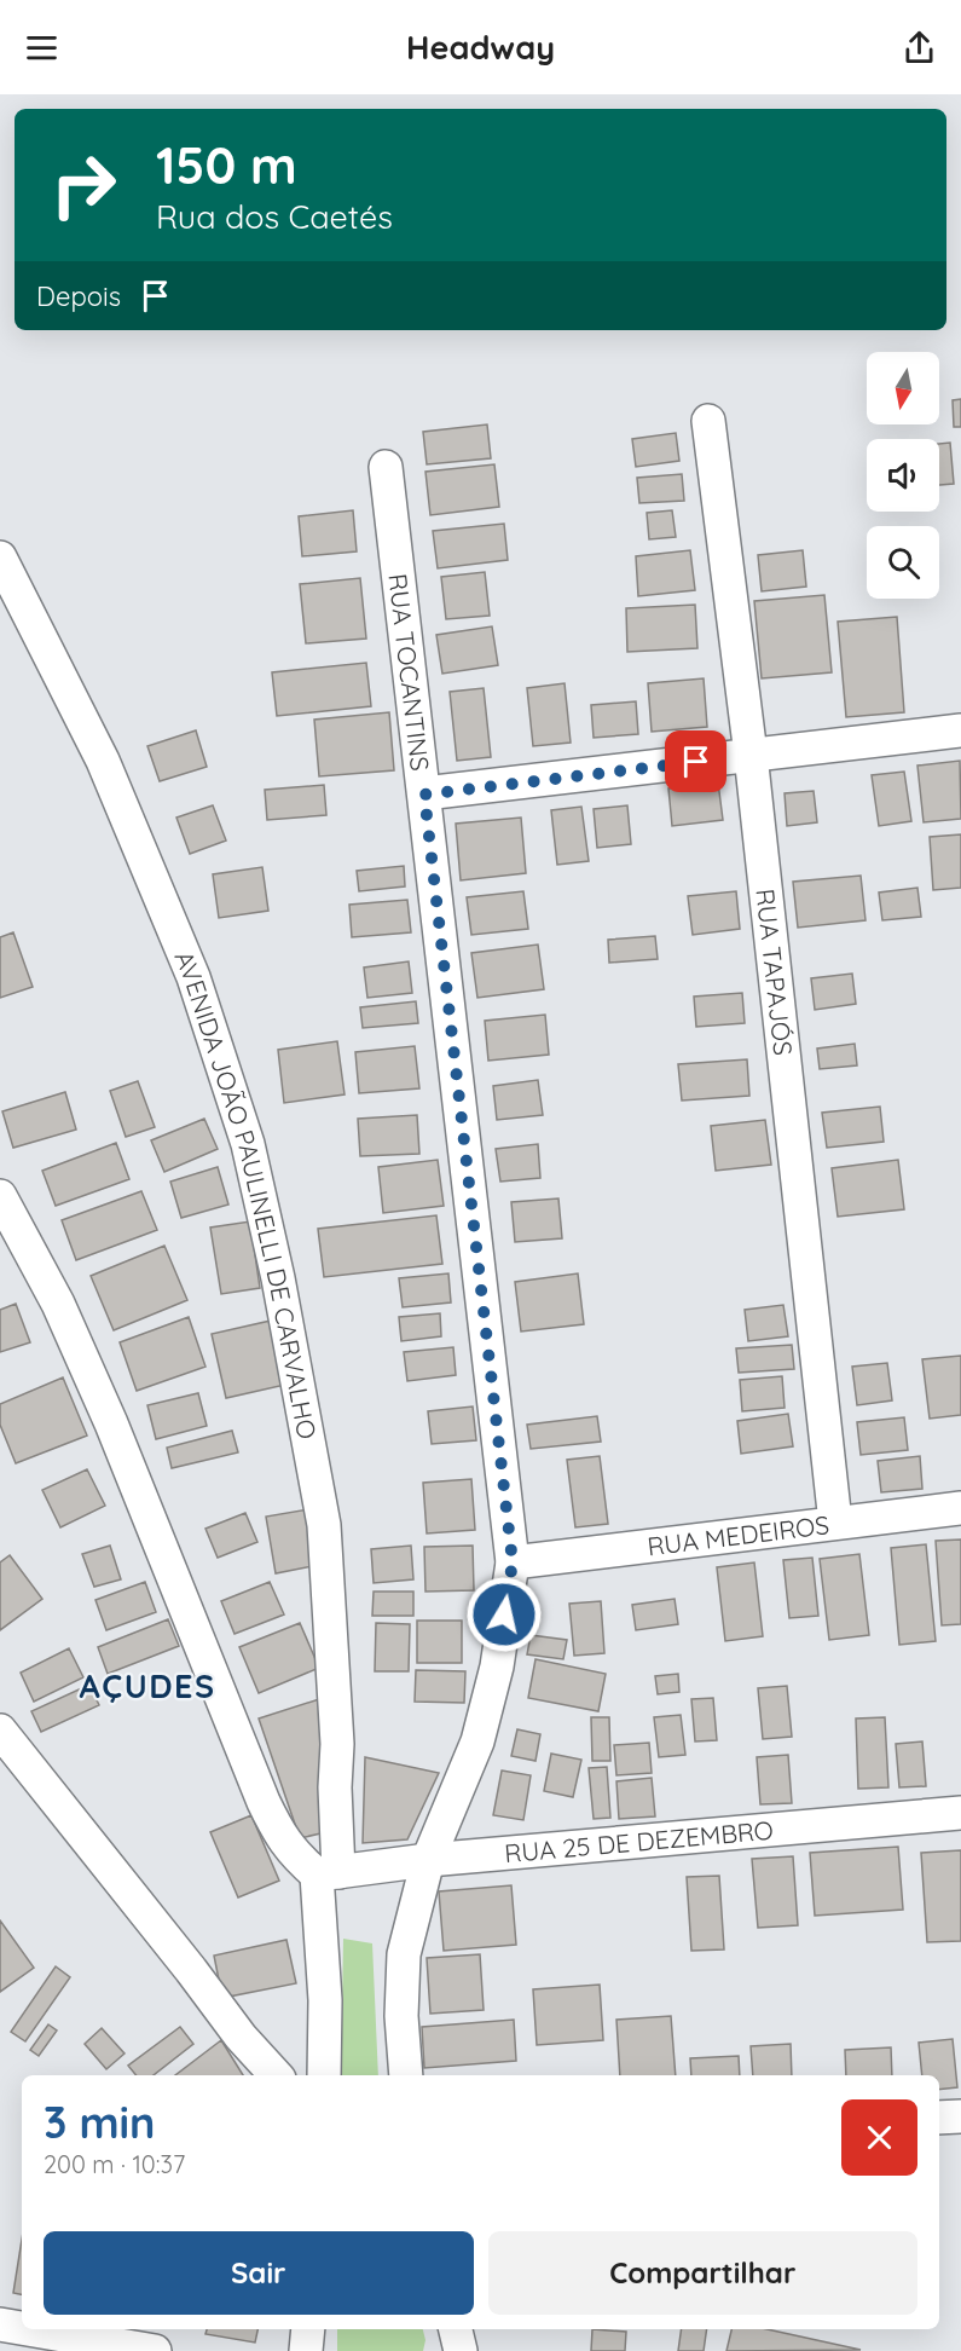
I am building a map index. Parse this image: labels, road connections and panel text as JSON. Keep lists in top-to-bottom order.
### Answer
{
  "streets": {
    "street": [
      "RUA TOCANTINS",
      "RUA TAPAJÓS",
      "AVENIDA JOÃO PAULINELLI DE CARVALHO",
      "RUA MEDEIROS",
      "RUA 25 DE DEZEMBRO"
    ]
  },
  "crossings": [
    ["RUA TOCANTINS", "RUA MEDEIROS"],
    ["RUA TOCANTINS", "RUA 25 DE DEZEMBRO"],
    ["RUA TAPAJÓS", "RUA MEDEIROS"],
    ["AVENIDA JOÃO PAULINELLI DE CARVALHO", "RUA 25 DE DEZEMBRO"]
  ],
  "districts": ["AÇUDES"],
  "north": "bottom",
  "page": {
    "header": "Headway",
    "turn": ["150 m", "Rua dos Caetés"],
    "then": "Depois",
    "heading": ["3 min", "200 m · 10:37"],
    "buttons": ["Sair", "Compartilhar"]
  }
}
